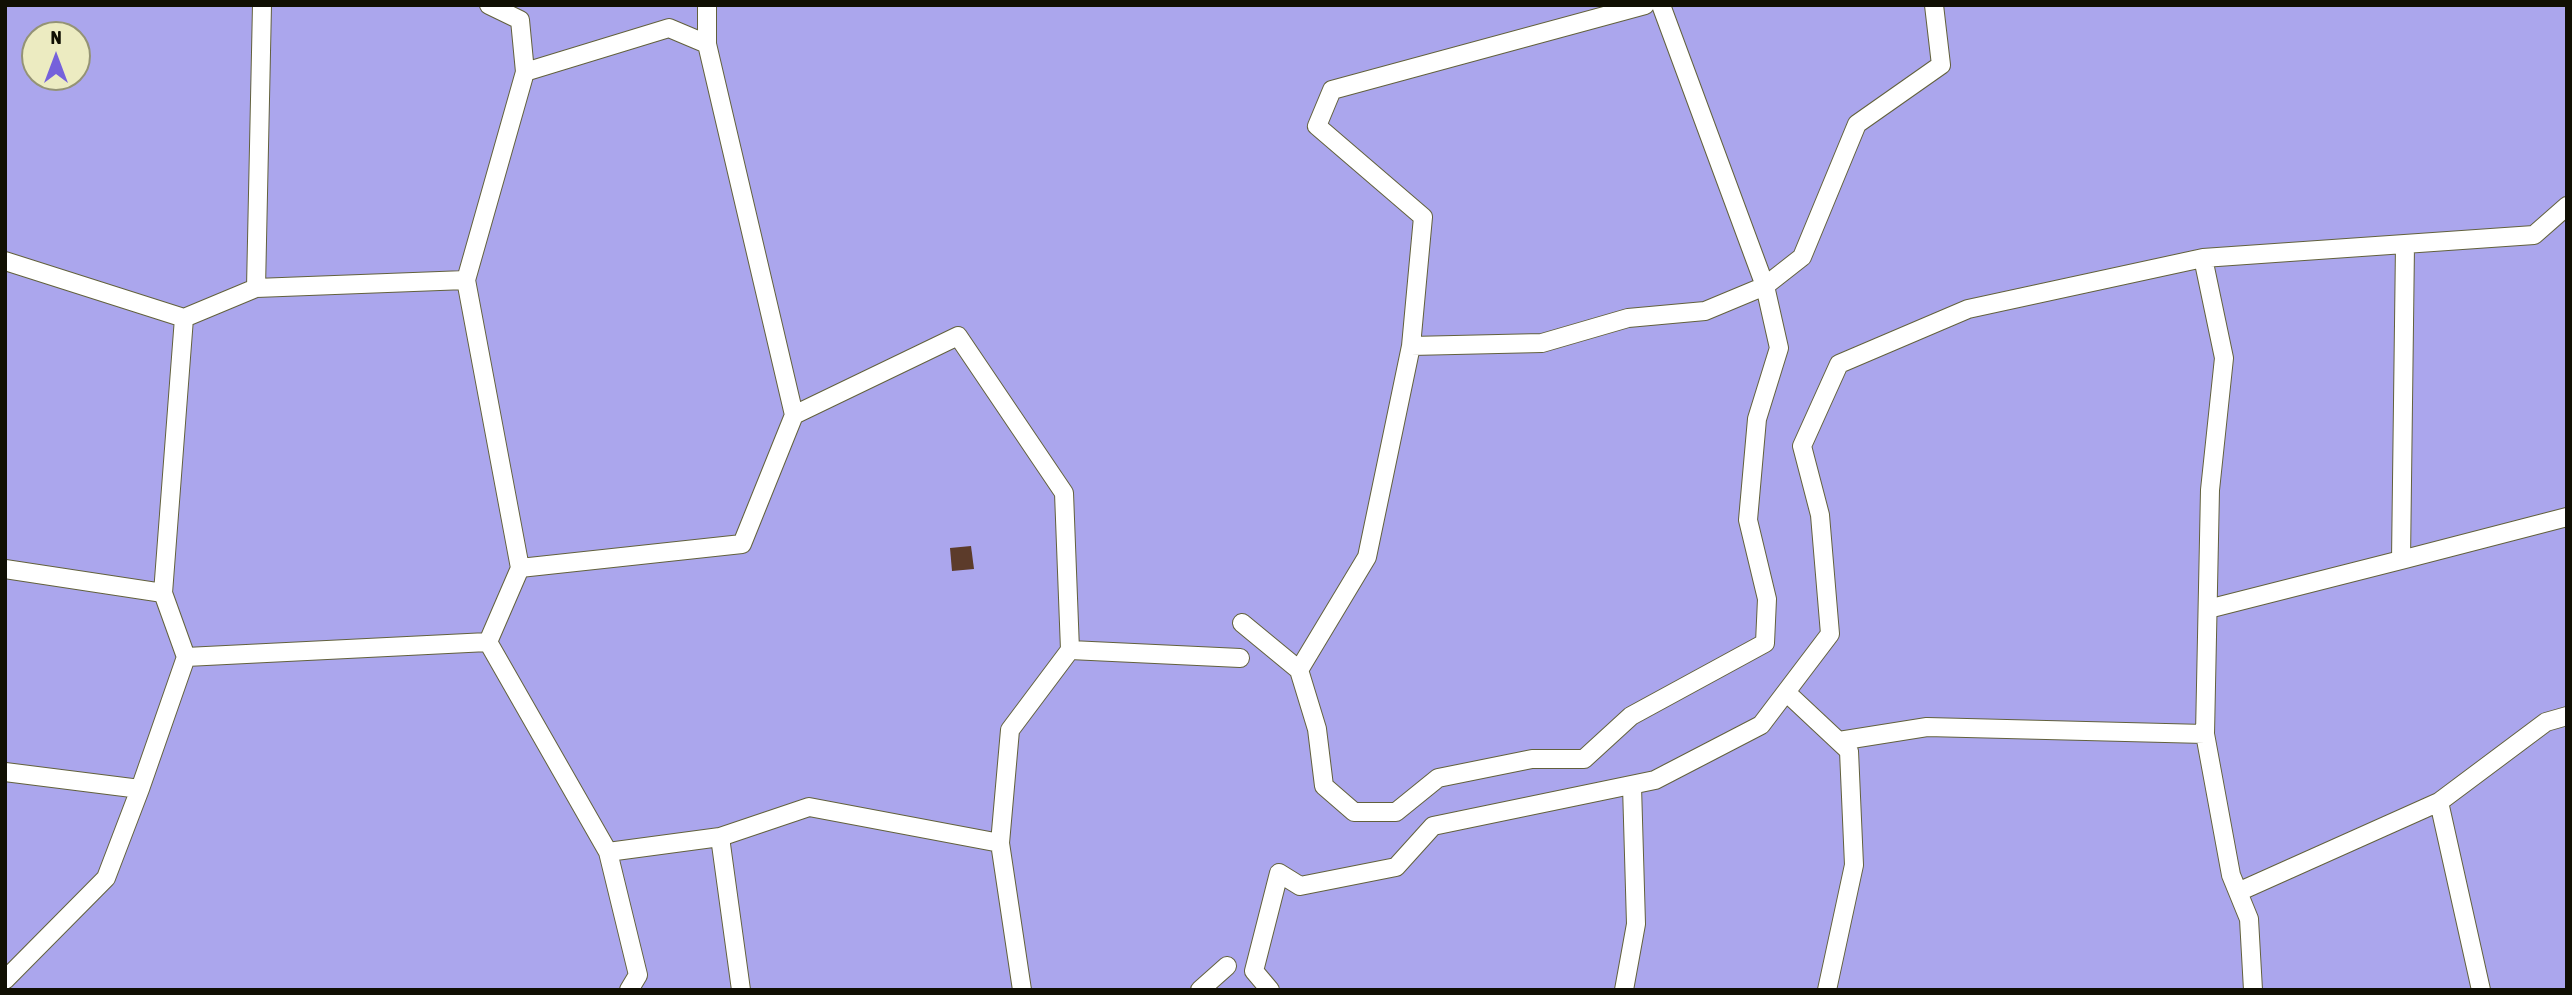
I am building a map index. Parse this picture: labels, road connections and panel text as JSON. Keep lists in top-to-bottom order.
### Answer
{
  "north": "top"
}
